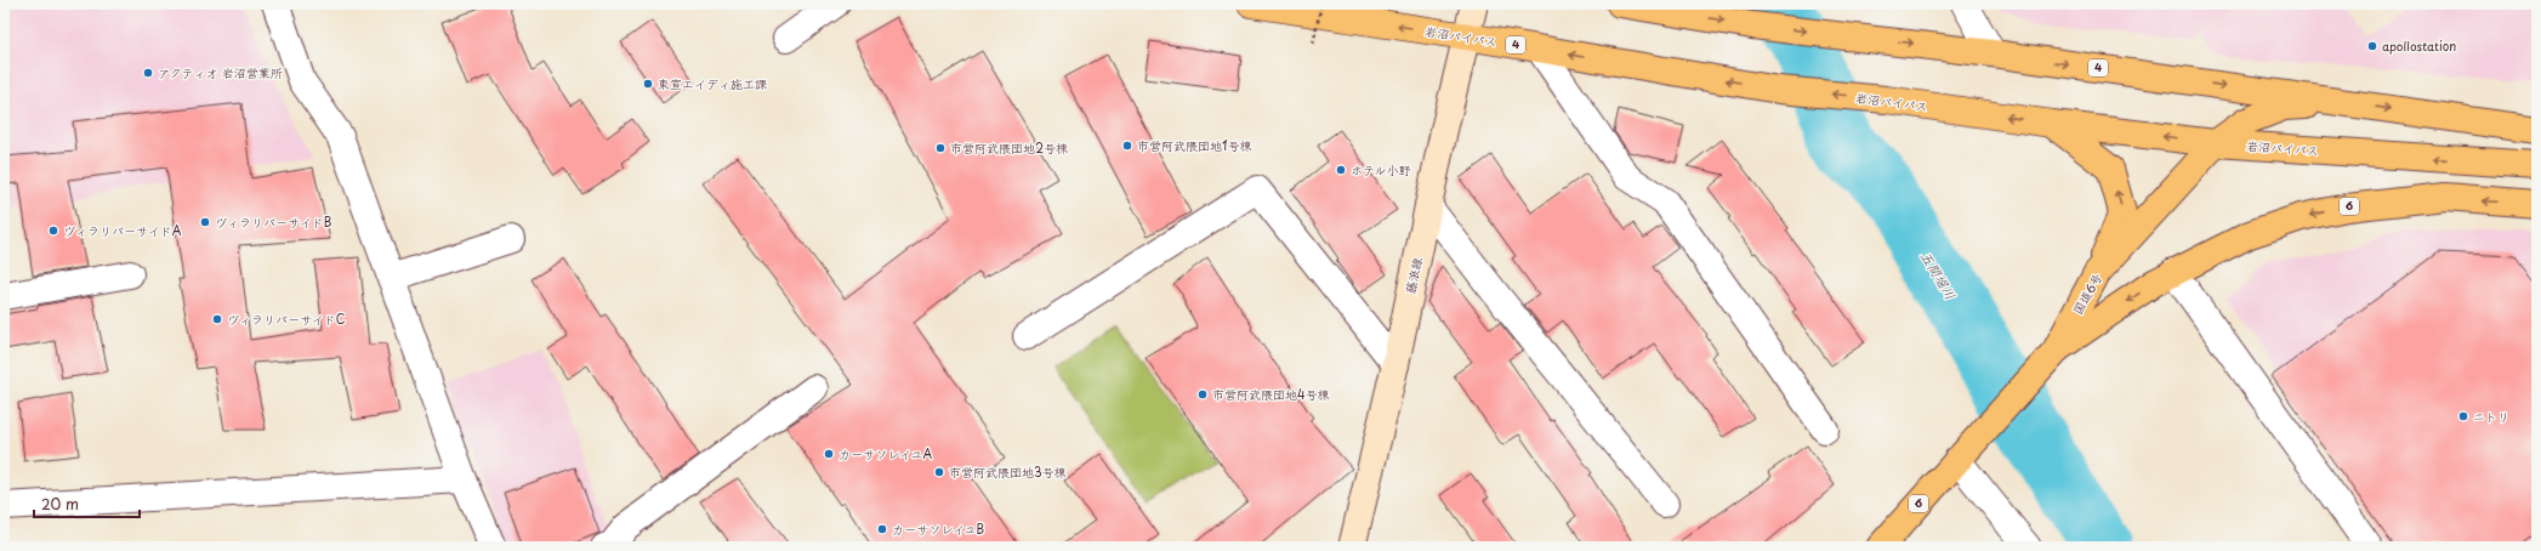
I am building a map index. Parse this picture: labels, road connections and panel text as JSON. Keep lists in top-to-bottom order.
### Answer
{
  "streets": {
    "highway": [
      "岩沼バイパス",
      "4",
      "6",
      "国道6号"
    ],
    "street": ["藤浪線"]
  },
  "crossings": [
    ["岩沼バイパス", "藤浪線"],
    ["岩沼バイパス", "国道6号"],
    ["4", "国道6号"],
    ["6", "国道6号"]
  ],
  "water": ["五間堀川"],
  "places": [
    "apollostation",
    "アクティオ 岩沼営業所",
    "東宣エイディ施工課",
    "市営阿武隈団地1号棟",
    "市営阿武隈団地2号棟",
    "ホテル小野",
    "ヴィラリバーサイドB",
    "ヴィラリバーサイドA",
    "ヴィラリバーサイドC",
    "市営阿武隈団地4号棟",
    "ニトリ",
    "カーサソレイユA",
    "市営阿武隈団地3号棟",
    "カーサソレイユB"
  ],
  "scale_bar": "20 m"
}
